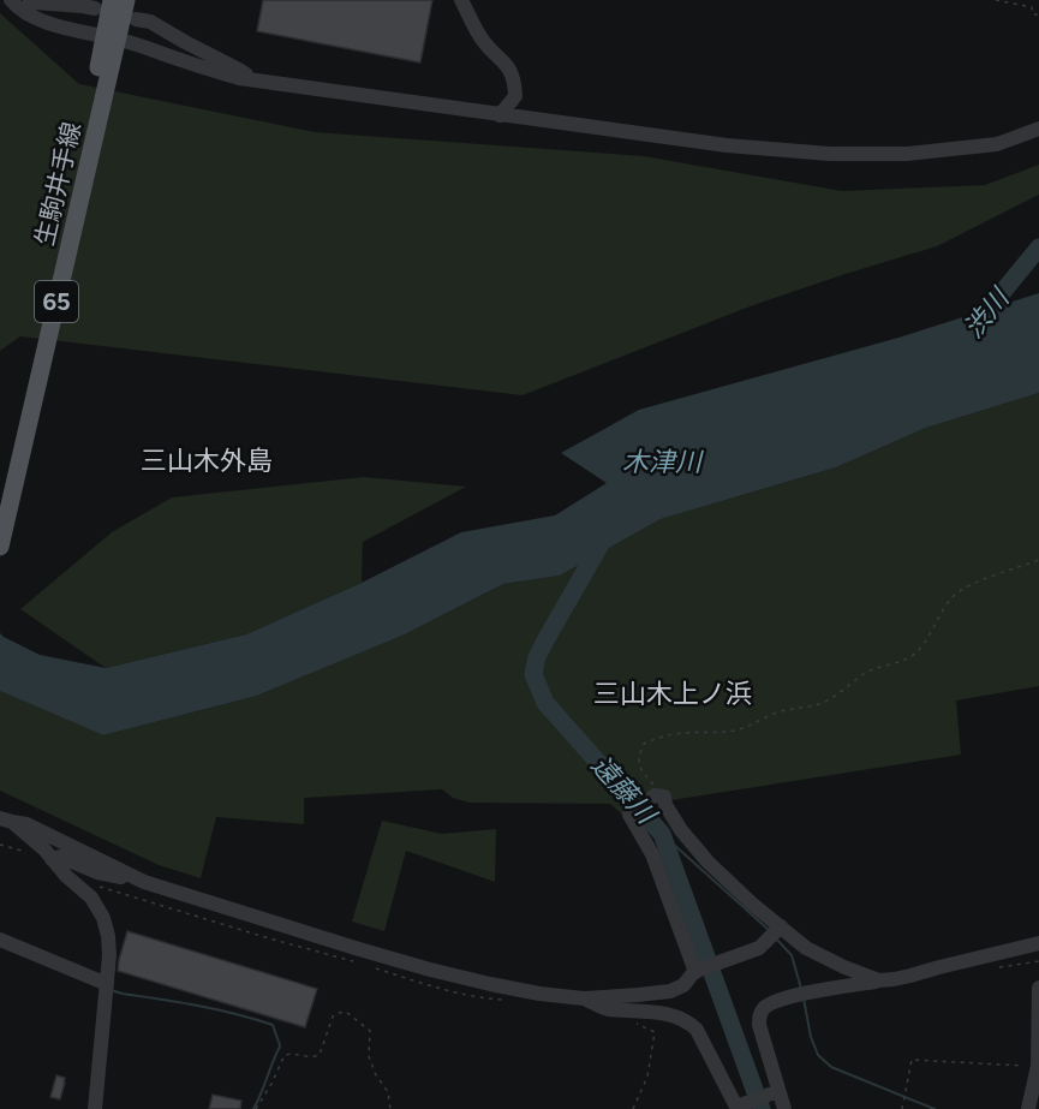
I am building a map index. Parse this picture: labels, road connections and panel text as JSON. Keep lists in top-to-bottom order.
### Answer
{
  "streets": {
    "main road": ["生駒井手線", "65"]
  },
  "districts": ["三山木外島", "三山木上ノ浜"],
  "water": ["渋川", "木津川", "遠藤川"]
}
